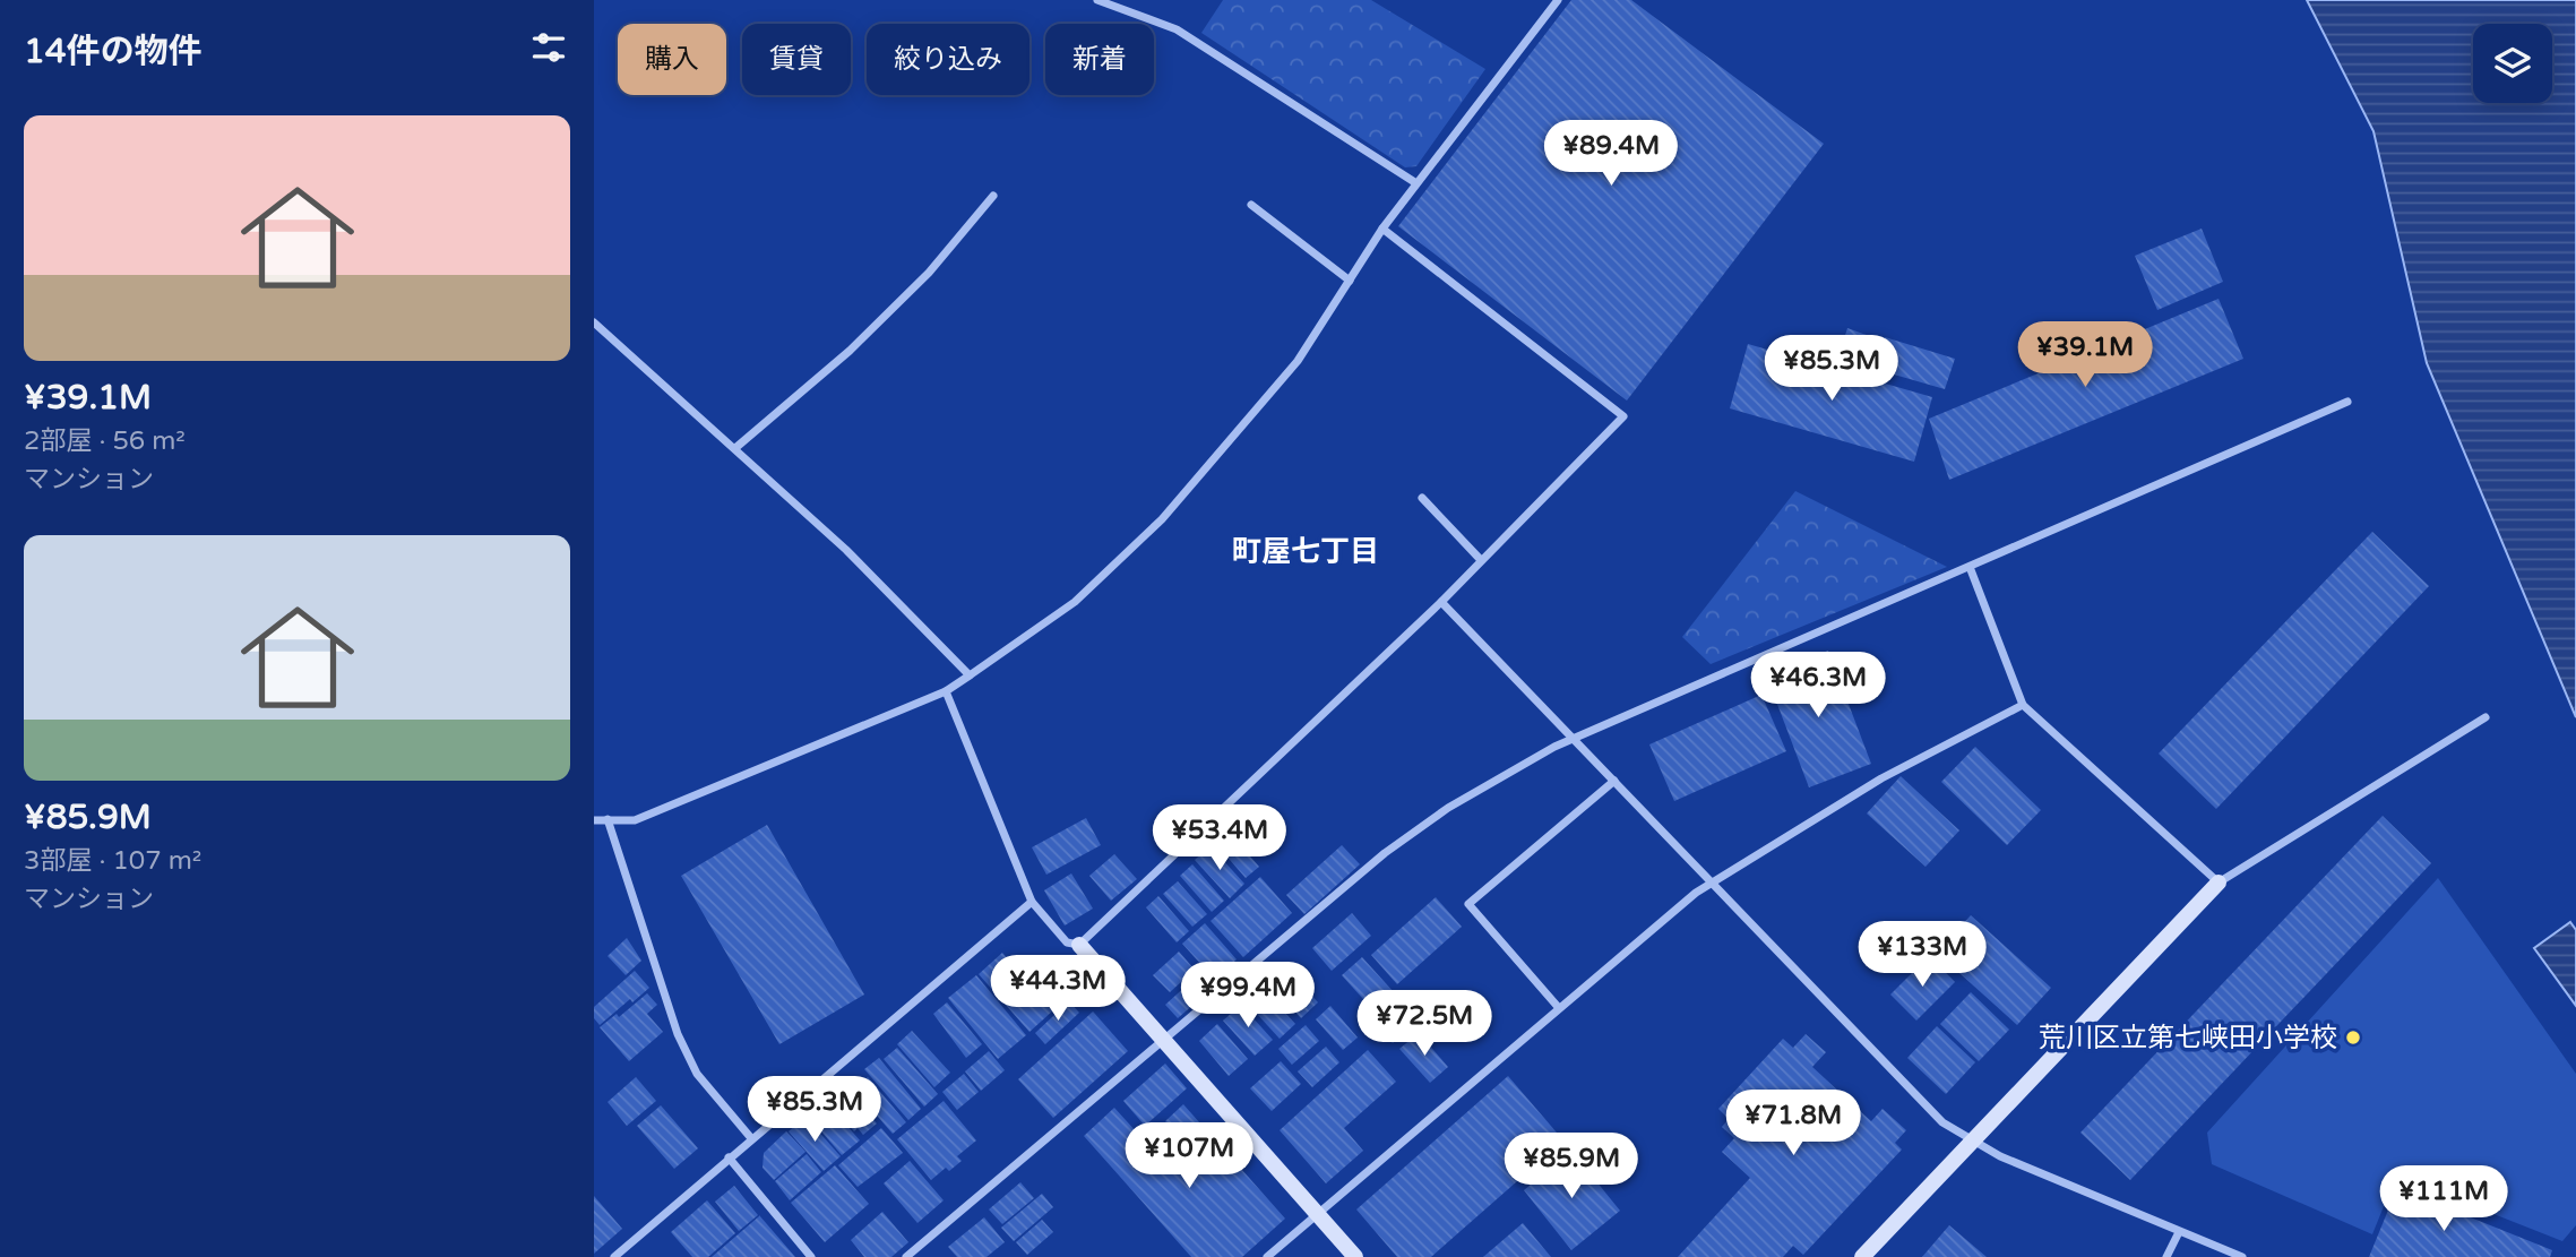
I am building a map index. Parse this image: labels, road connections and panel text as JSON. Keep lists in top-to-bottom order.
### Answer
{
  "districts": ["町屋七丁目"],
  "places": ["荒川区立第七峡田小学校"],
  "page": {
    "heading": "14件の物件",
    "chip": [
      "購入",
      "賃貸",
      "絞り込み",
      "新着"
    ],
    "list": [
      {
        "name": "¥39.1M",
        "note": "2部屋 · 56 m² · マンション"
      },
      {
        "name": "¥85.9M",
        "note": "3部屋 · 107 m² · マンション"
      }
    ],
    "price": [
      "¥89.4M",
      "¥39.1M",
      "¥85.3M",
      "¥46.3M",
      "¥53.4M",
      "¥133M",
      "¥44.3M",
      "¥99.4M",
      "¥72.5M",
      "¥85.3M",
      "¥71.8M",
      "¥107M",
      "¥85.9M",
      "¥111M"
    ]
  }
}
